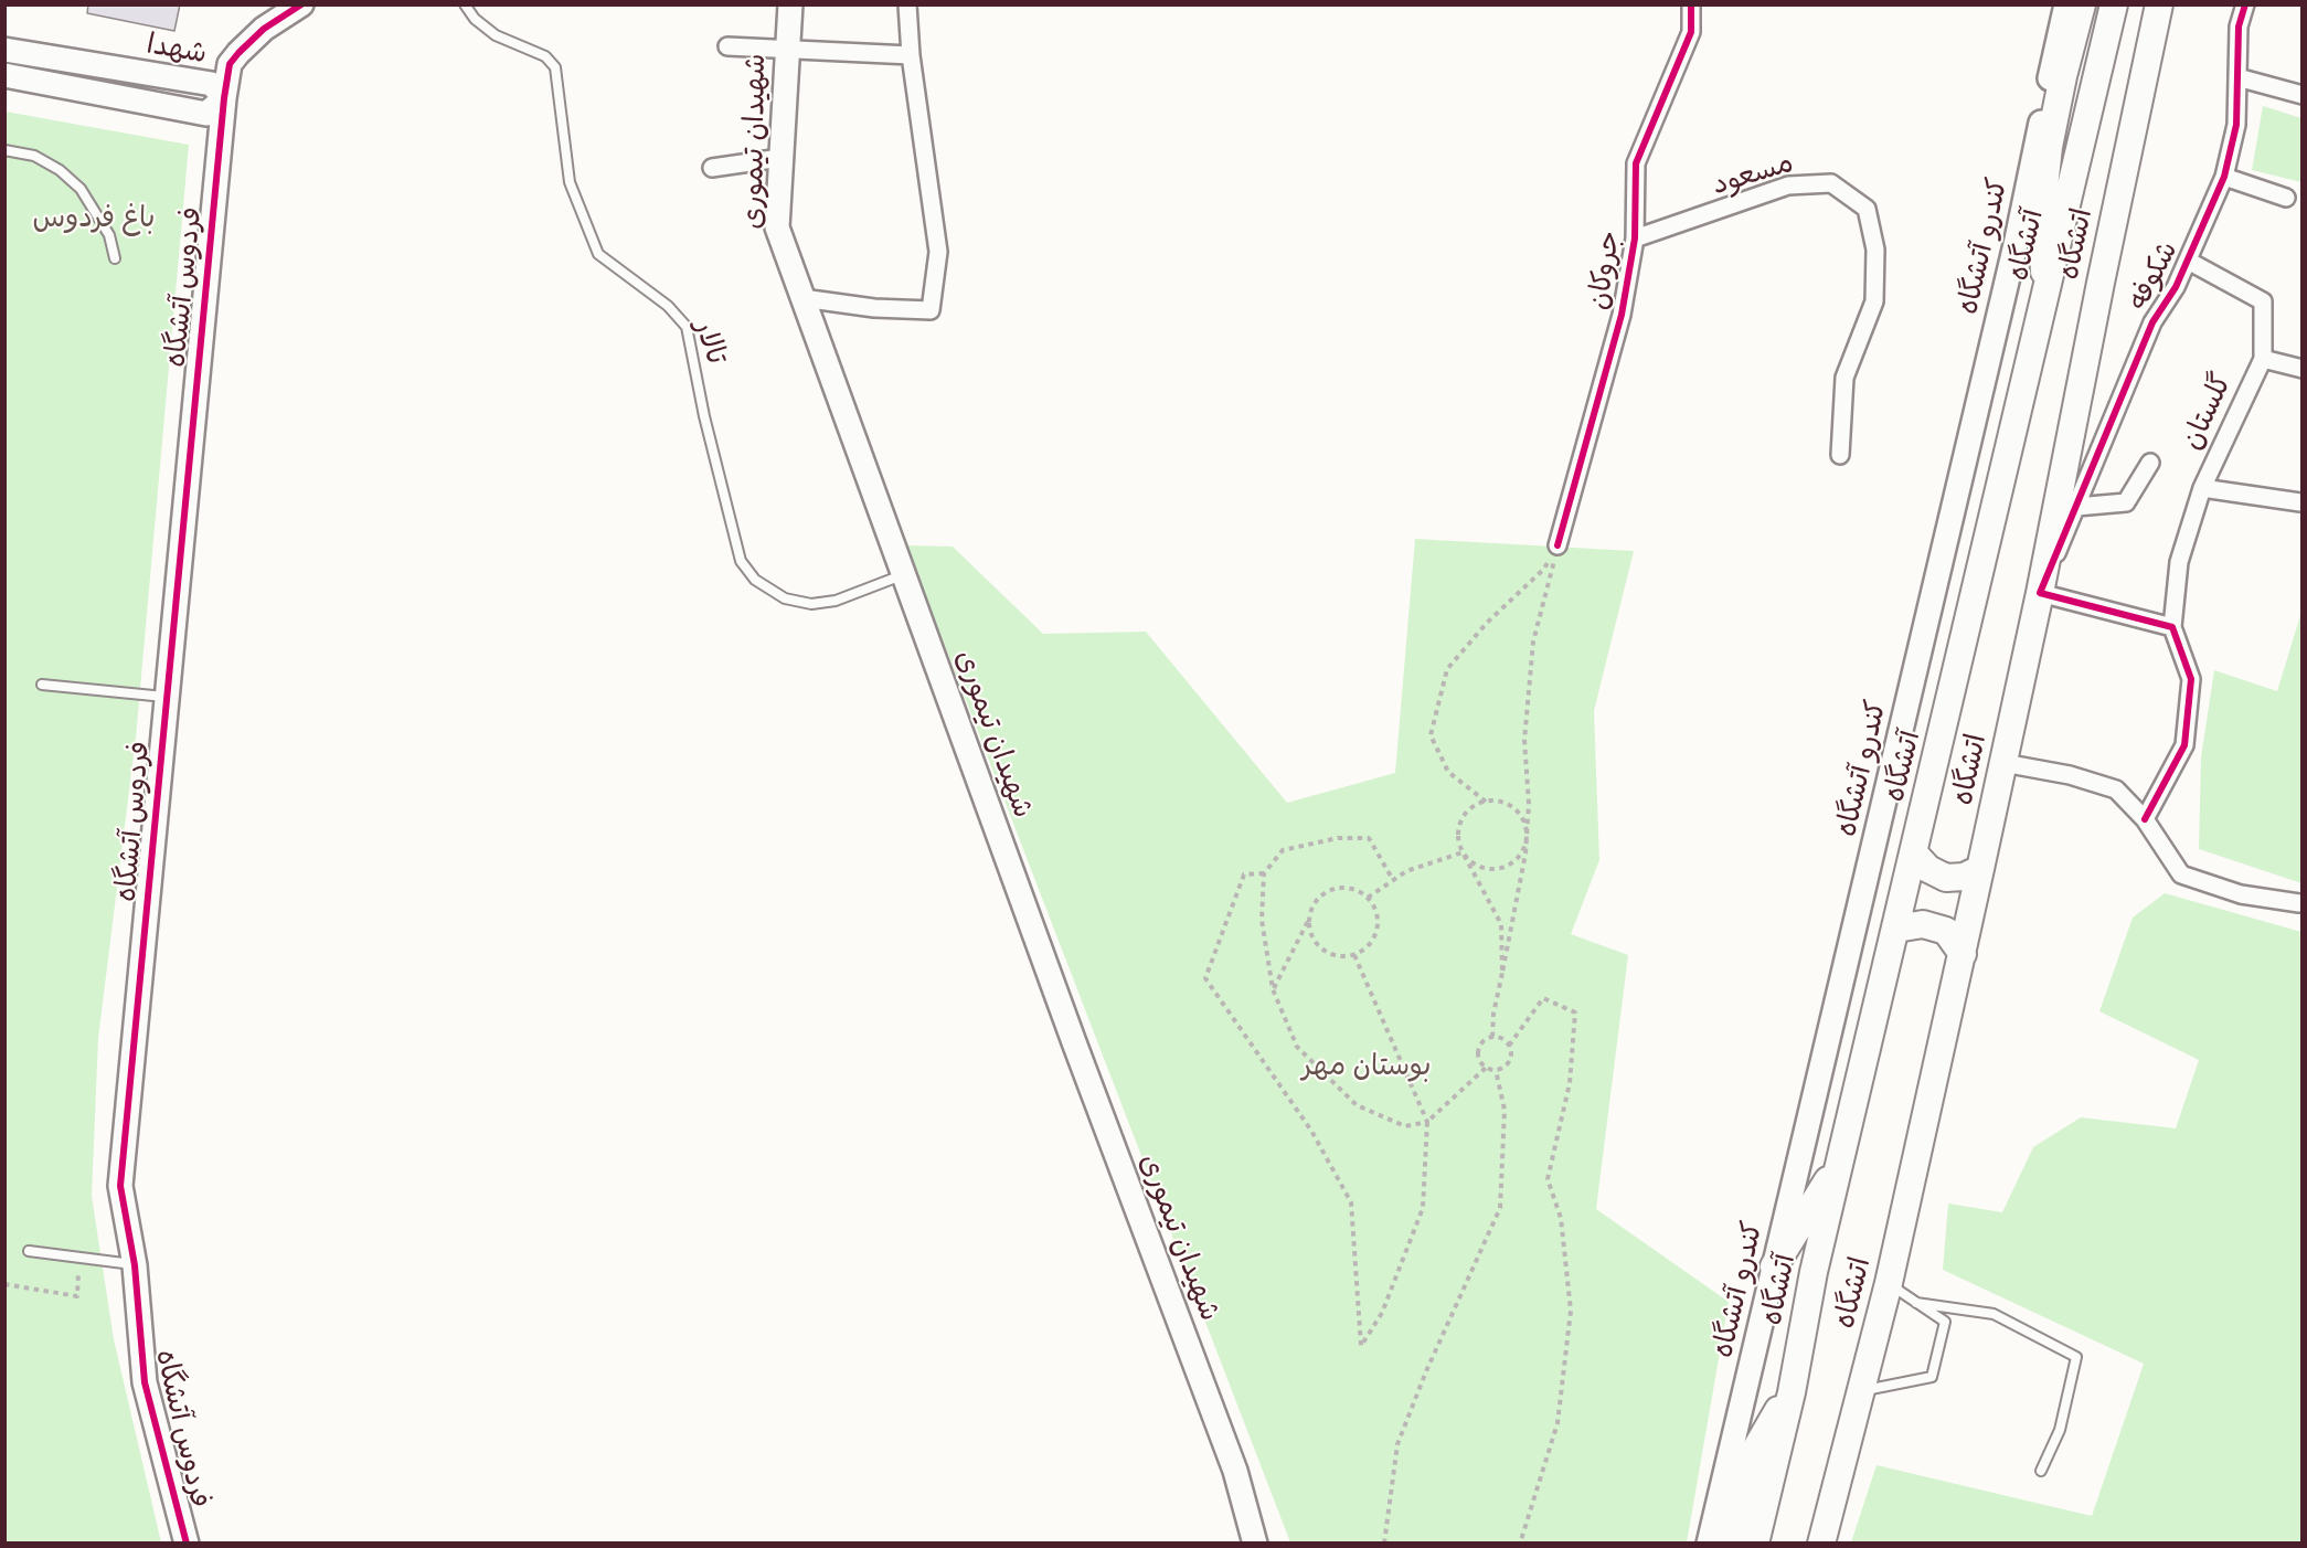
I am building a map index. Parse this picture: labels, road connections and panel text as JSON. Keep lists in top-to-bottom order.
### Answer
{
  "streets": {
    "main road": [
      "شهدا",
      "شهیدان تیموری",
      "اتشگاه",
      "آتشگاه",
      "کندرو آتشگاه",
      "فردوس آتشگاه"
    ],
    "street": [
      "مسعود",
      "جروکان",
      "شکوفه",
      "گلستان"
    ],
    "lane": ["تالار"]
  },
  "crossings": [
    ["شهدا", "فردوس آتشگاه"],
    ["شهیدان تیموری", "تالار"],
    ["مسعود", "جروکان"],
    ["اتشگاه", "شکوفه"],
    ["شکوفه", "گلستان"]
  ],
  "parks": ["باغ فردوس", "بوستان مهر"]
}
